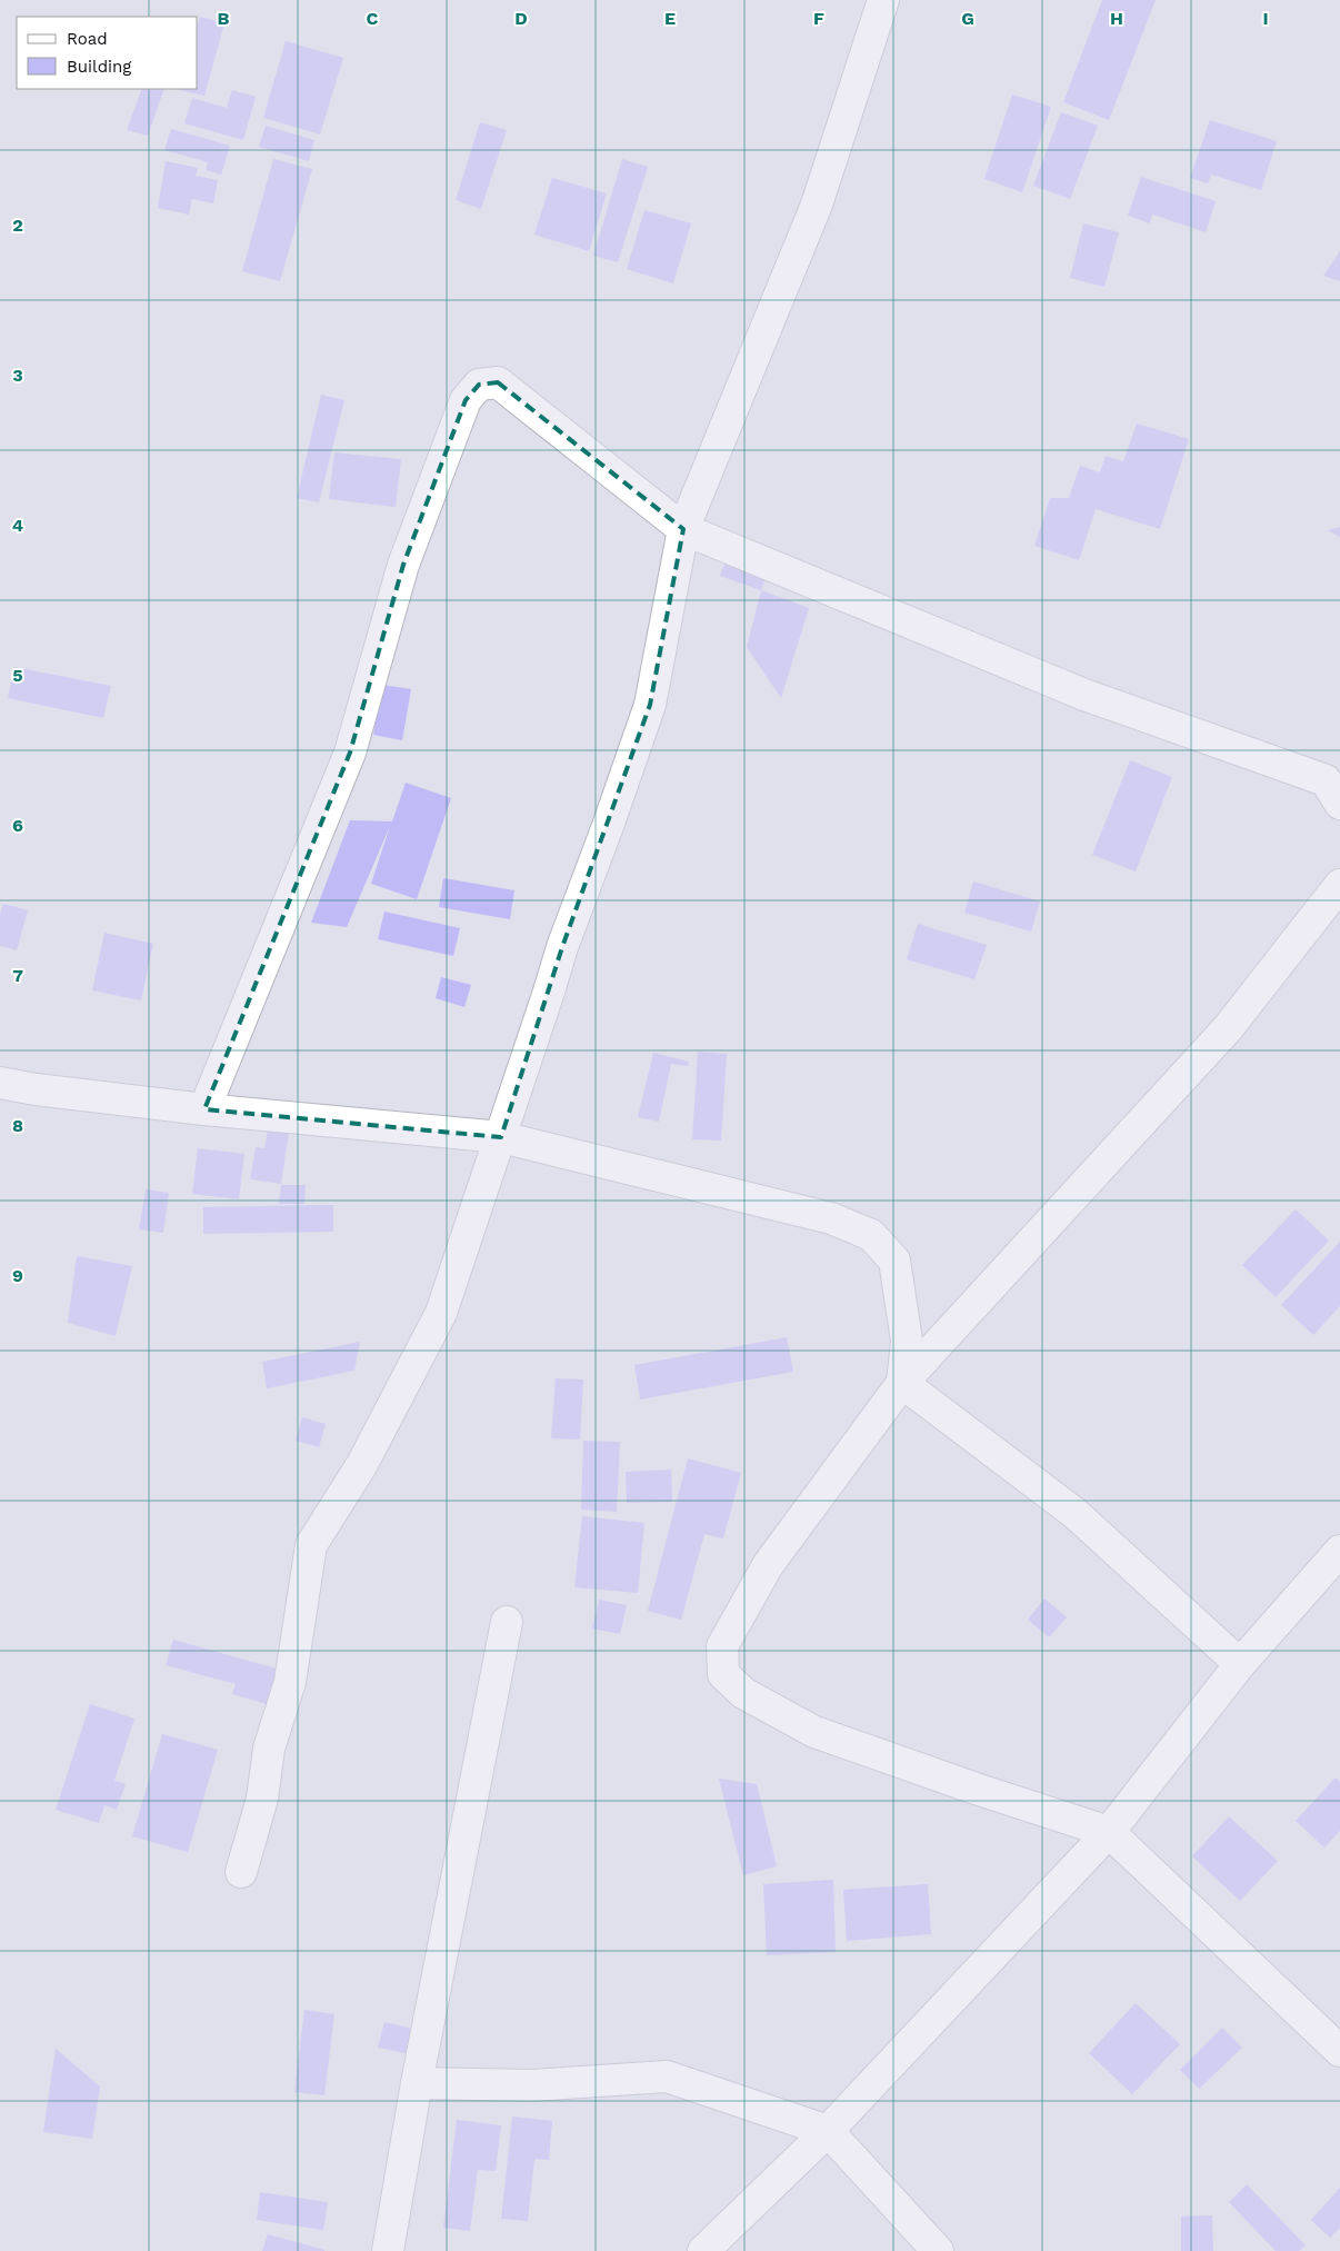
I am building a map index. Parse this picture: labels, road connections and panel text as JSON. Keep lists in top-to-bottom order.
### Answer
{
  "legend": ["Road", "Building"],
  "grid": {
    "columns": [
      "B",
      "C",
      "D",
      "E",
      "F",
      "G",
      "H",
      "I"
    ],
    "rows": [
      "2",
      "3",
      "4",
      "5",
      "6",
      "7",
      "8",
      "9"
    ]
  }
}
